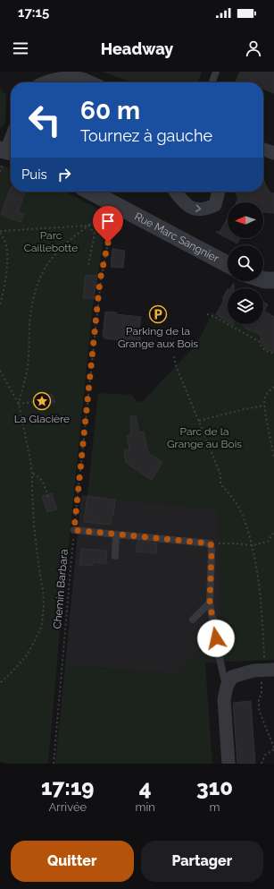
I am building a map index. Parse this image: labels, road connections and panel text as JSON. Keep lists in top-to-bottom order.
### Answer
{
  "streets": {
    "street": ["Rue Marc Sangnier"],
    "path": ["Chemin Barbara"]
  },
  "crossings": [
    ["Rue Marc Sangnier", "Chemin Barbara"]
  ],
  "parks": ["Parc Caillebotte", "Parc de la Grange au Bois"],
  "places": {
    "parking": ["Parking de la Grange aux Bois"],
    "place": ["La Glacière"]
  },
  "north": "left",
  "page": {
    "status": "17:15",
    "header": "Headway",
    "turn": ["60 m", "Tournez à gauche"],
    "then": "Puis",
    "eta": [
      "17:19",
      "Arrivée",
      "4",
      "min",
      "310",
      "m"
    ],
    "buttons": ["Quitter", "Partager"]
  }
}
